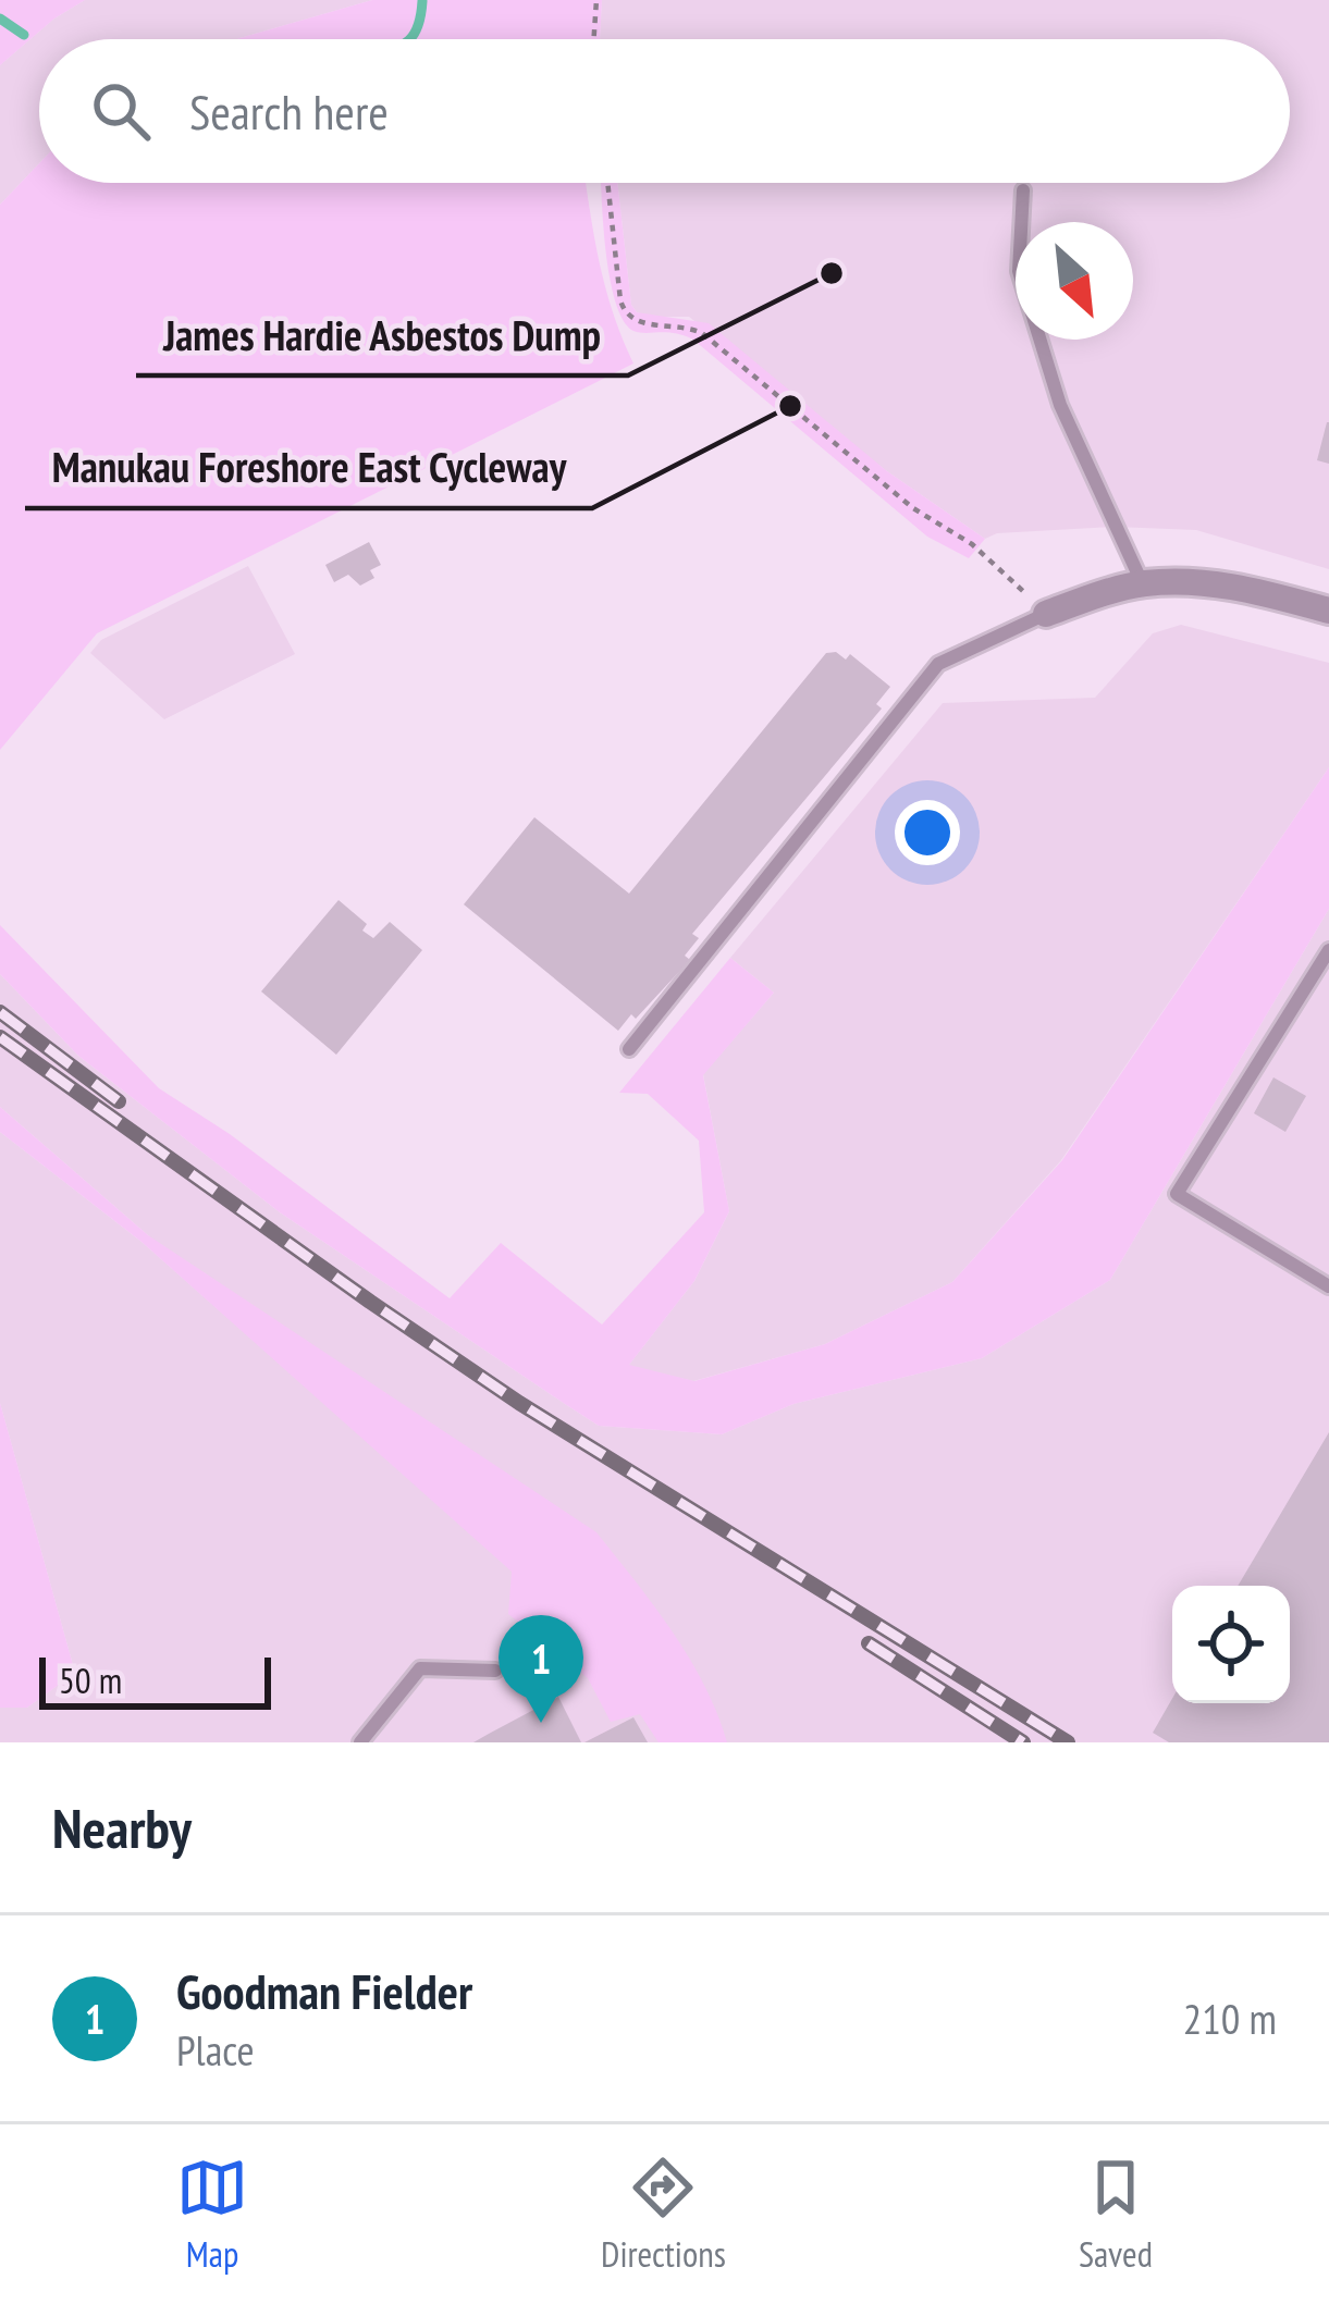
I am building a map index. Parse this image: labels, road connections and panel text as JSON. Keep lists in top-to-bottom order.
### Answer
{
  "places": ["James Hardie Asbestos Dump", "Manukau Foreshore East Cycleway"],
  "scale_bar": "50 m",
  "north": "bottom right",
  "page": {
    "search": "Search here",
    "pins": "1",
    "scale": "50 m",
    "heading": "Nearby",
    "list": [
      {
        "mark": "1",
        "name": "Goodman Fielder",
        "note": "Place",
        "value": "210 m"
      }
    ],
    "nav": ["Map", "Directions", "Saved"]
  }
}
